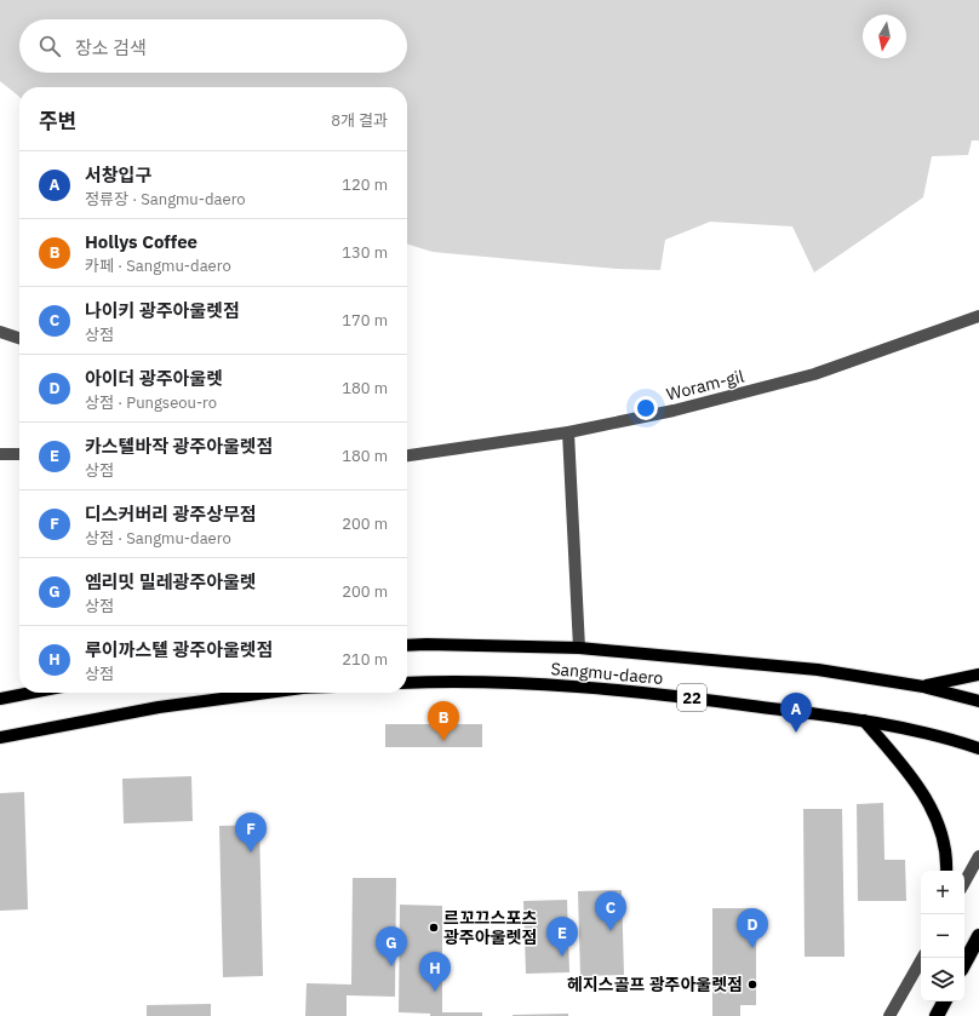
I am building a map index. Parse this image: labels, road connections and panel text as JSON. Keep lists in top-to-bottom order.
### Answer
{
  "streets": {
    "main road": ["Sangmu-daero", "22"],
    "street": ["Woram-gil"]
  },
  "places": ["르꼬끄스포츠 광주아울렛점", "헤지스골프 광주아울렛점"],
  "north": "bottom",
  "page": {
    "search": "장소 검색",
    "heading": ["주변", "8개 결과"],
    "list": [
      {
        "mark": "A",
        "name": "서창입구",
        "note": "정류장 · Sangmu-daero",
        "value": "120 m"
      },
      {
        "mark": "B",
        "name": "Hollys Coffee",
        "note": "카페 · Sangmu-daero",
        "value": "130 m"
      },
      {
        "mark": "C",
        "name": "나이키 광주아울렛점",
        "note": "상점",
        "value": "170 m"
      },
      {
        "mark": "D",
        "name": "아이더 광주아울렛",
        "note": "상점 · Pungseou-ro",
        "value": "180 m"
      },
      {
        "mark": "E",
        "name": "카스텔바작 광주아울렛점",
        "note": "상점",
        "value": "180 m"
      },
      {
        "mark": "F",
        "name": "디스커버리 광주상무점",
        "note": "상점 · Sangmu-daero",
        "value": "200 m"
      },
      {
        "mark": "G",
        "name": "엠리밋 밀레광주아울렛",
        "note": "상점",
        "value": "200 m"
      },
      {
        "mark": "H",
        "name": "루이까스텔 광주아울렛점",
        "note": "상점",
        "value": "210 m"
      }
    ],
    "pins": [
      "A",
      "B",
      "F",
      "C",
      "D",
      "E",
      "G",
      "H"
    ],
    "map_buttons": ["+", "−"]
  }
}
